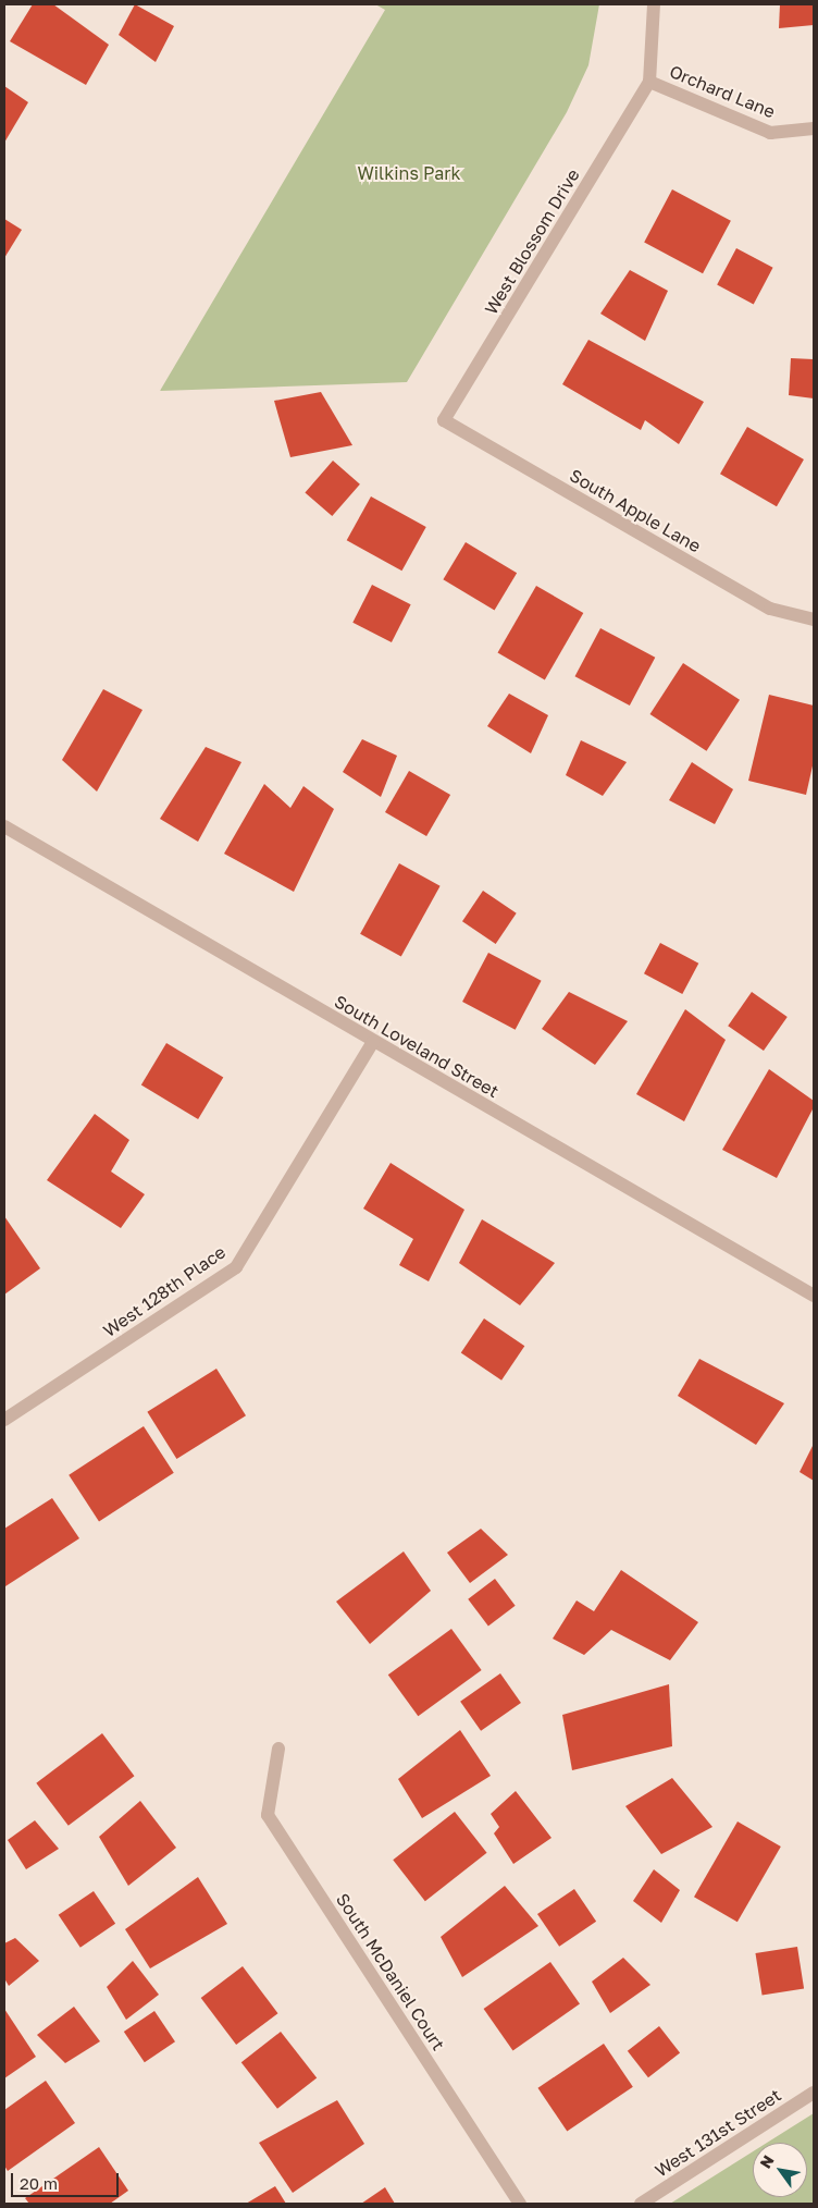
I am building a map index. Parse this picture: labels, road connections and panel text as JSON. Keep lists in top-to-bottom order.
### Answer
{
  "streets": {
    "street": [
      "Orchard Lane",
      "West Blossom Drive",
      "South Apple Lane",
      "South Loveland Street",
      "West 128th Place",
      "South McDaniel Court",
      "West 131st Street"
    ]
  },
  "crossings": [
    ["Orchard Lane", "West Blossom Drive"],
    ["West Blossom Drive", "South Apple Lane"],
    ["South Loveland Street", "West 128th Place"]
  ],
  "parks": ["Wilkins Park"],
  "scale_bar": "20 m",
  "north": "top left"
}
